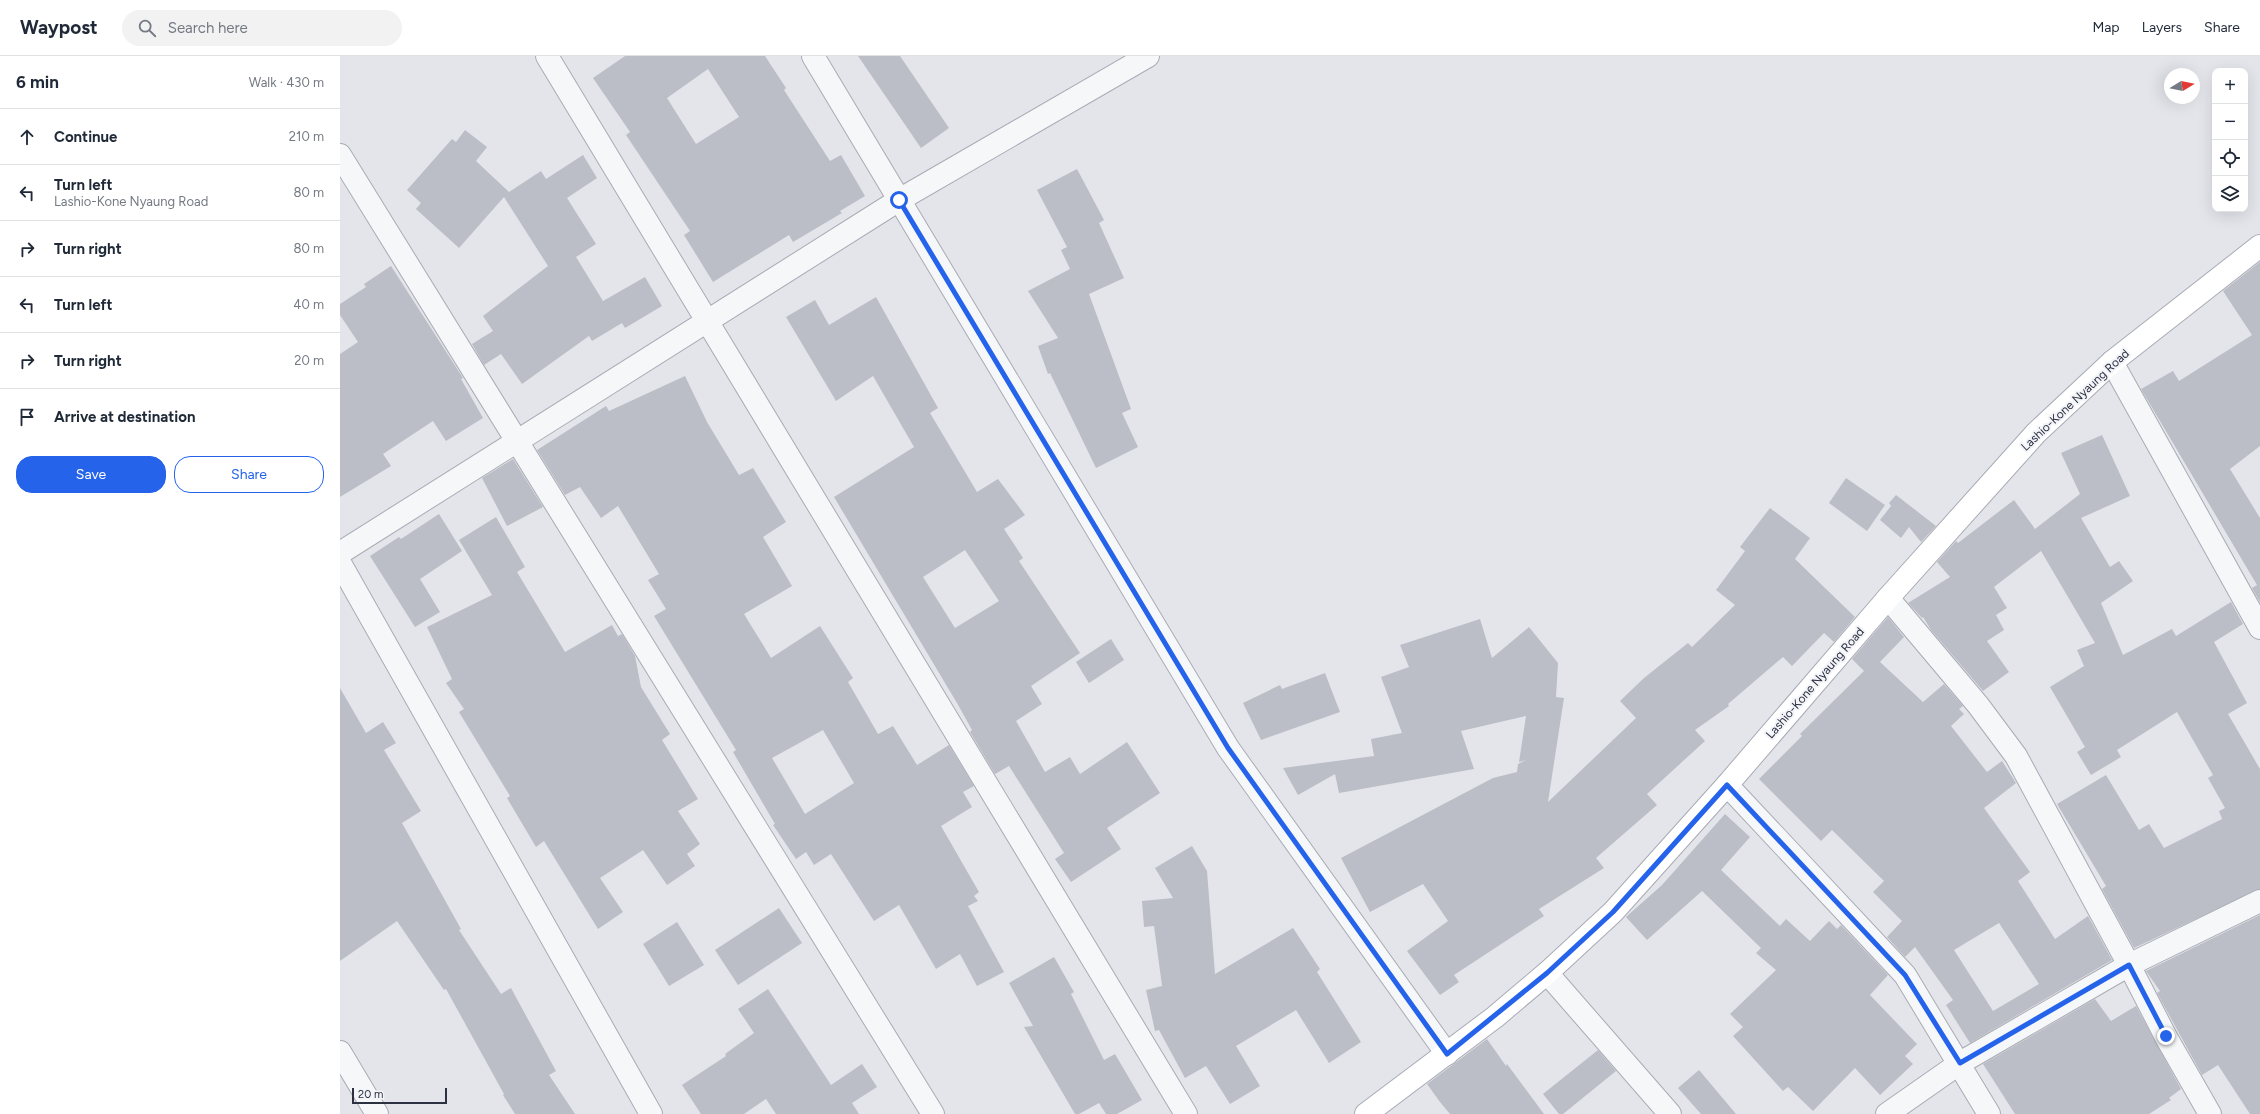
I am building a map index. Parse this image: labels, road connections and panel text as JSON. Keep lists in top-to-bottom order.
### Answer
{
  "streets": {
    "main road": ["Lashio-Kone Nyaung Road"]
  },
  "scale_bar": "20 m",
  "north": "right",
  "page": {
    "header": "Waypost",
    "search": "Search here",
    "nav": ["Map", "Layers", "Share"],
    "heading": ["6 min", "Walk · 430 m"],
    "map_buttons": ["+", "−"],
    "list": [
      ["Continue", "210 m"],
      ["Turn left", "Lashio-Kone Nyaung Road", "80 m"],
      ["Turn right", "80 m"],
      ["Turn left", "40 m"],
      ["Turn right", "20 m"],
      "Arrive at destination"
    ],
    "buttons": ["Save", "Share"],
    "scale": "20 m"
  }
}
